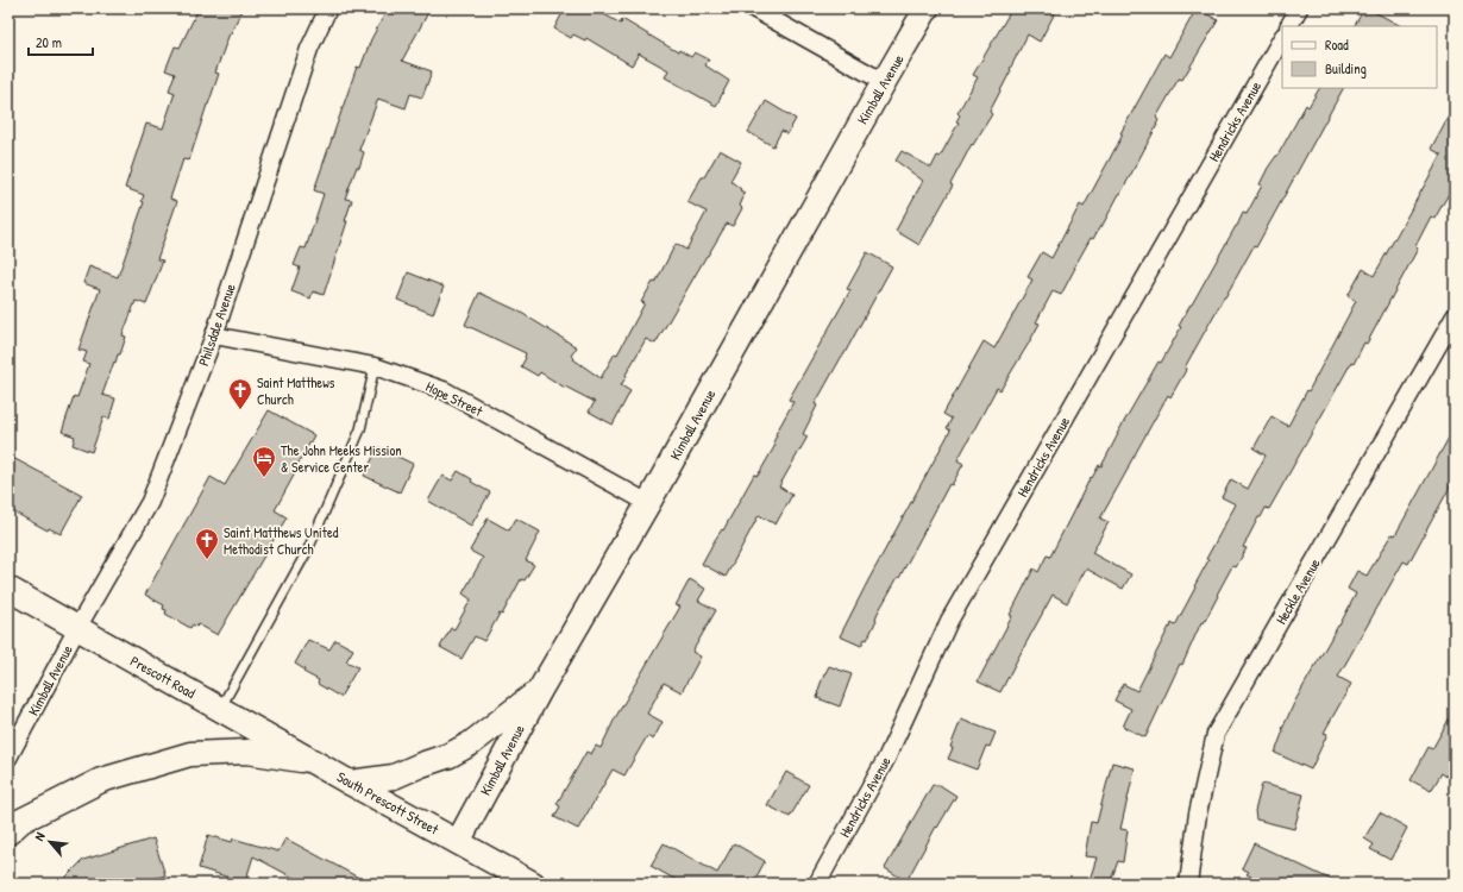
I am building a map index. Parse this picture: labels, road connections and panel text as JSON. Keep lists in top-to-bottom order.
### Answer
{
  "streets": {
    "main road": ["Kimball Avenue", "Prescott Road", "South Prescott Street"],
    "street": [
      "Hendricks Avenue",
      "Philsdale Avenue",
      "Hope Street",
      "Heckle Avenue"
    ]
  },
  "crossings": [
    ["Kimball Avenue", "Philsdale Avenue"],
    ["Kimball Avenue", "Hope Street"],
    ["Kimball Avenue", "Prescott Road"],
    ["Kimball Avenue", "South Prescott Street"],
    ["Philsdale Avenue", "Hope Street"],
    ["Philsdale Avenue", "Prescott Road"],
    ["Prescott Road", "South Prescott Street"]
  ],
  "places": {
    "church": ["Saint Matthews Church", "Saint Matthews United Methodist Church"],
    "hotel": ["The John Meeks Mission & Service Center"]
  },
  "legend": ["Road", "Building"],
  "scale_bar": "20 m",
  "north": "top left"
}
